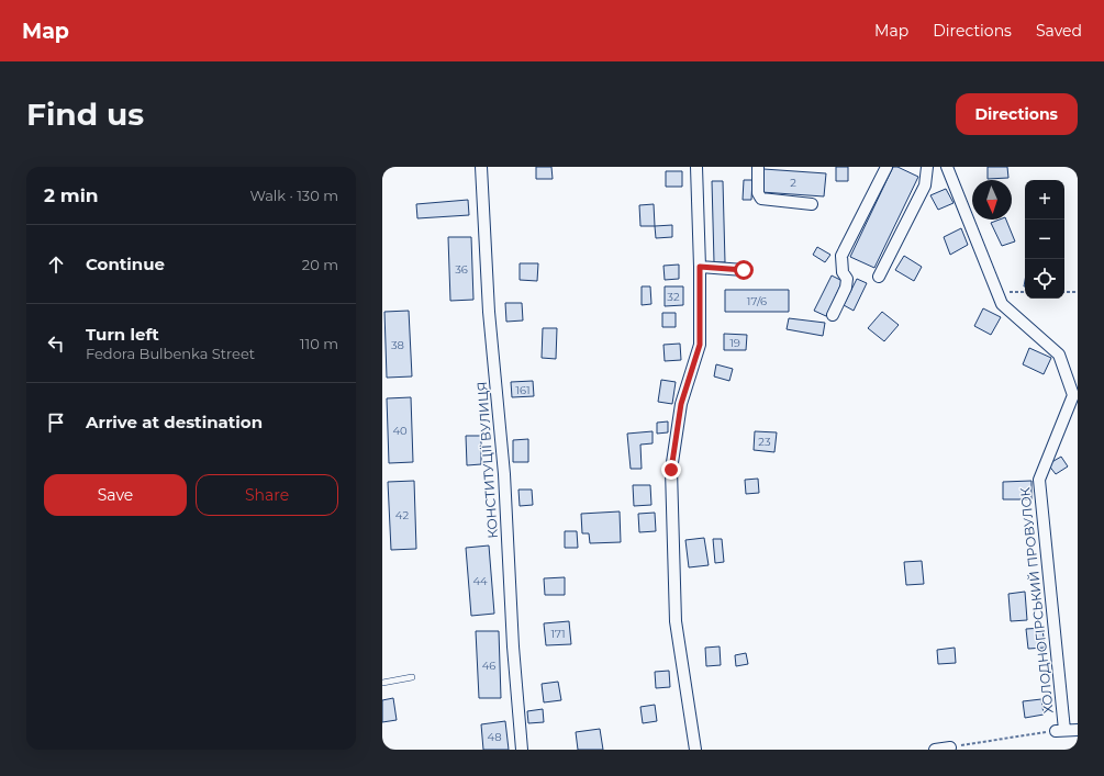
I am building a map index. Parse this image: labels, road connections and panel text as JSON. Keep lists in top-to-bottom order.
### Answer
{
  "streets": {
    "street": ["КОНСТИТУЦІЇ ВУЛИЦЯ", "ХОЛОДНОГІРСЬКИЙ ПРОВУЛОК"]
  },
  "house_numbers": [
    "2",
    "36",
    "32",
    "17/6",
    "19",
    "38",
    "161",
    "40",
    "23",
    "42",
    "44",
    "171",
    "46",
    "48"
  ],
  "north": "bottom",
  "page": {
    "header": "Map",
    "nav": ["Map", "Directions", "Saved"],
    "buttons": [
      "Directions",
      ["Save", "Share"]
    ],
    "title": "Find us",
    "heading": ["2 min", "Walk · 130 m"],
    "map_buttons": ["+", "−"],
    "list": [
      ["Continue", "20 m"],
      ["Turn left", "Fedora Bulbenka Street", "110 m"],
      "Arrive at destination"
    ]
  }
}
